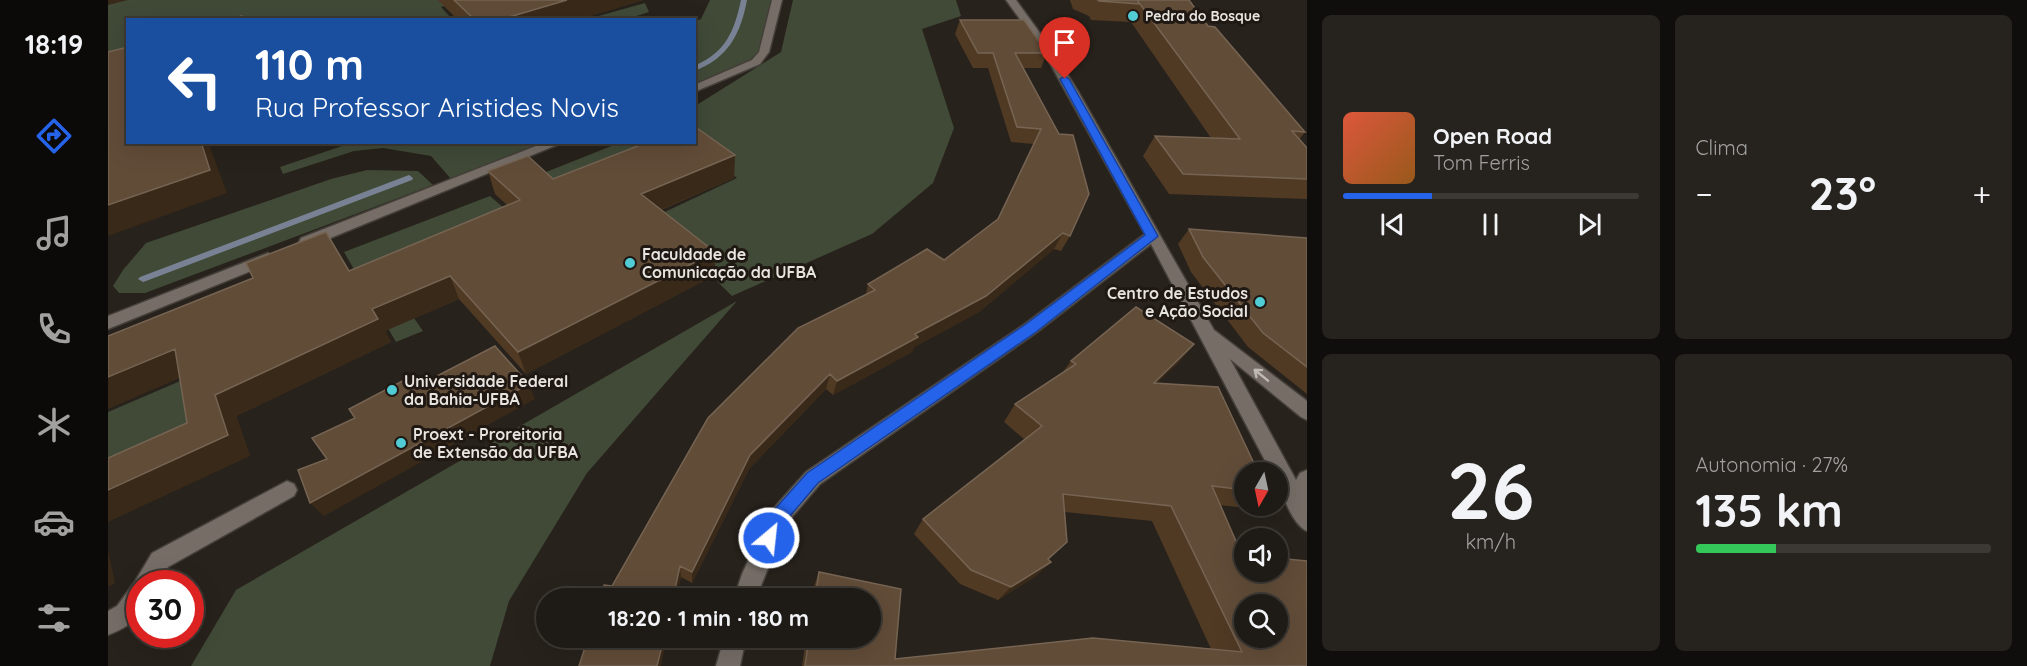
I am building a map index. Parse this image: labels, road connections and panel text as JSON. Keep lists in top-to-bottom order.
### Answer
{
  "places": [
    "Pedra do Bosque",
    "Faculdade de Comunicação da UFBA",
    "Centro de Estudos e Ação Social",
    "Universidade Federal da Bahia-UFBA",
    "Proext - Proreitoria de Extensão da UFBA"
  ],
  "north": "bottom",
  "page": {
    "tabs": "18:19",
    "tile": [
      "Clima",
      ["26", "km/h"],
      ["Autonomia · 27%", "135 km"]
    ],
    "turn": ["110 m", "Rua Professor Aristides Novis"],
    "song": ["Open Road", "Tom Ferris"],
    "heat": ["−", "23°", "+"],
    "limit": "30",
    "trip": "18:20 · 1 min · 180 m"
  }
}
